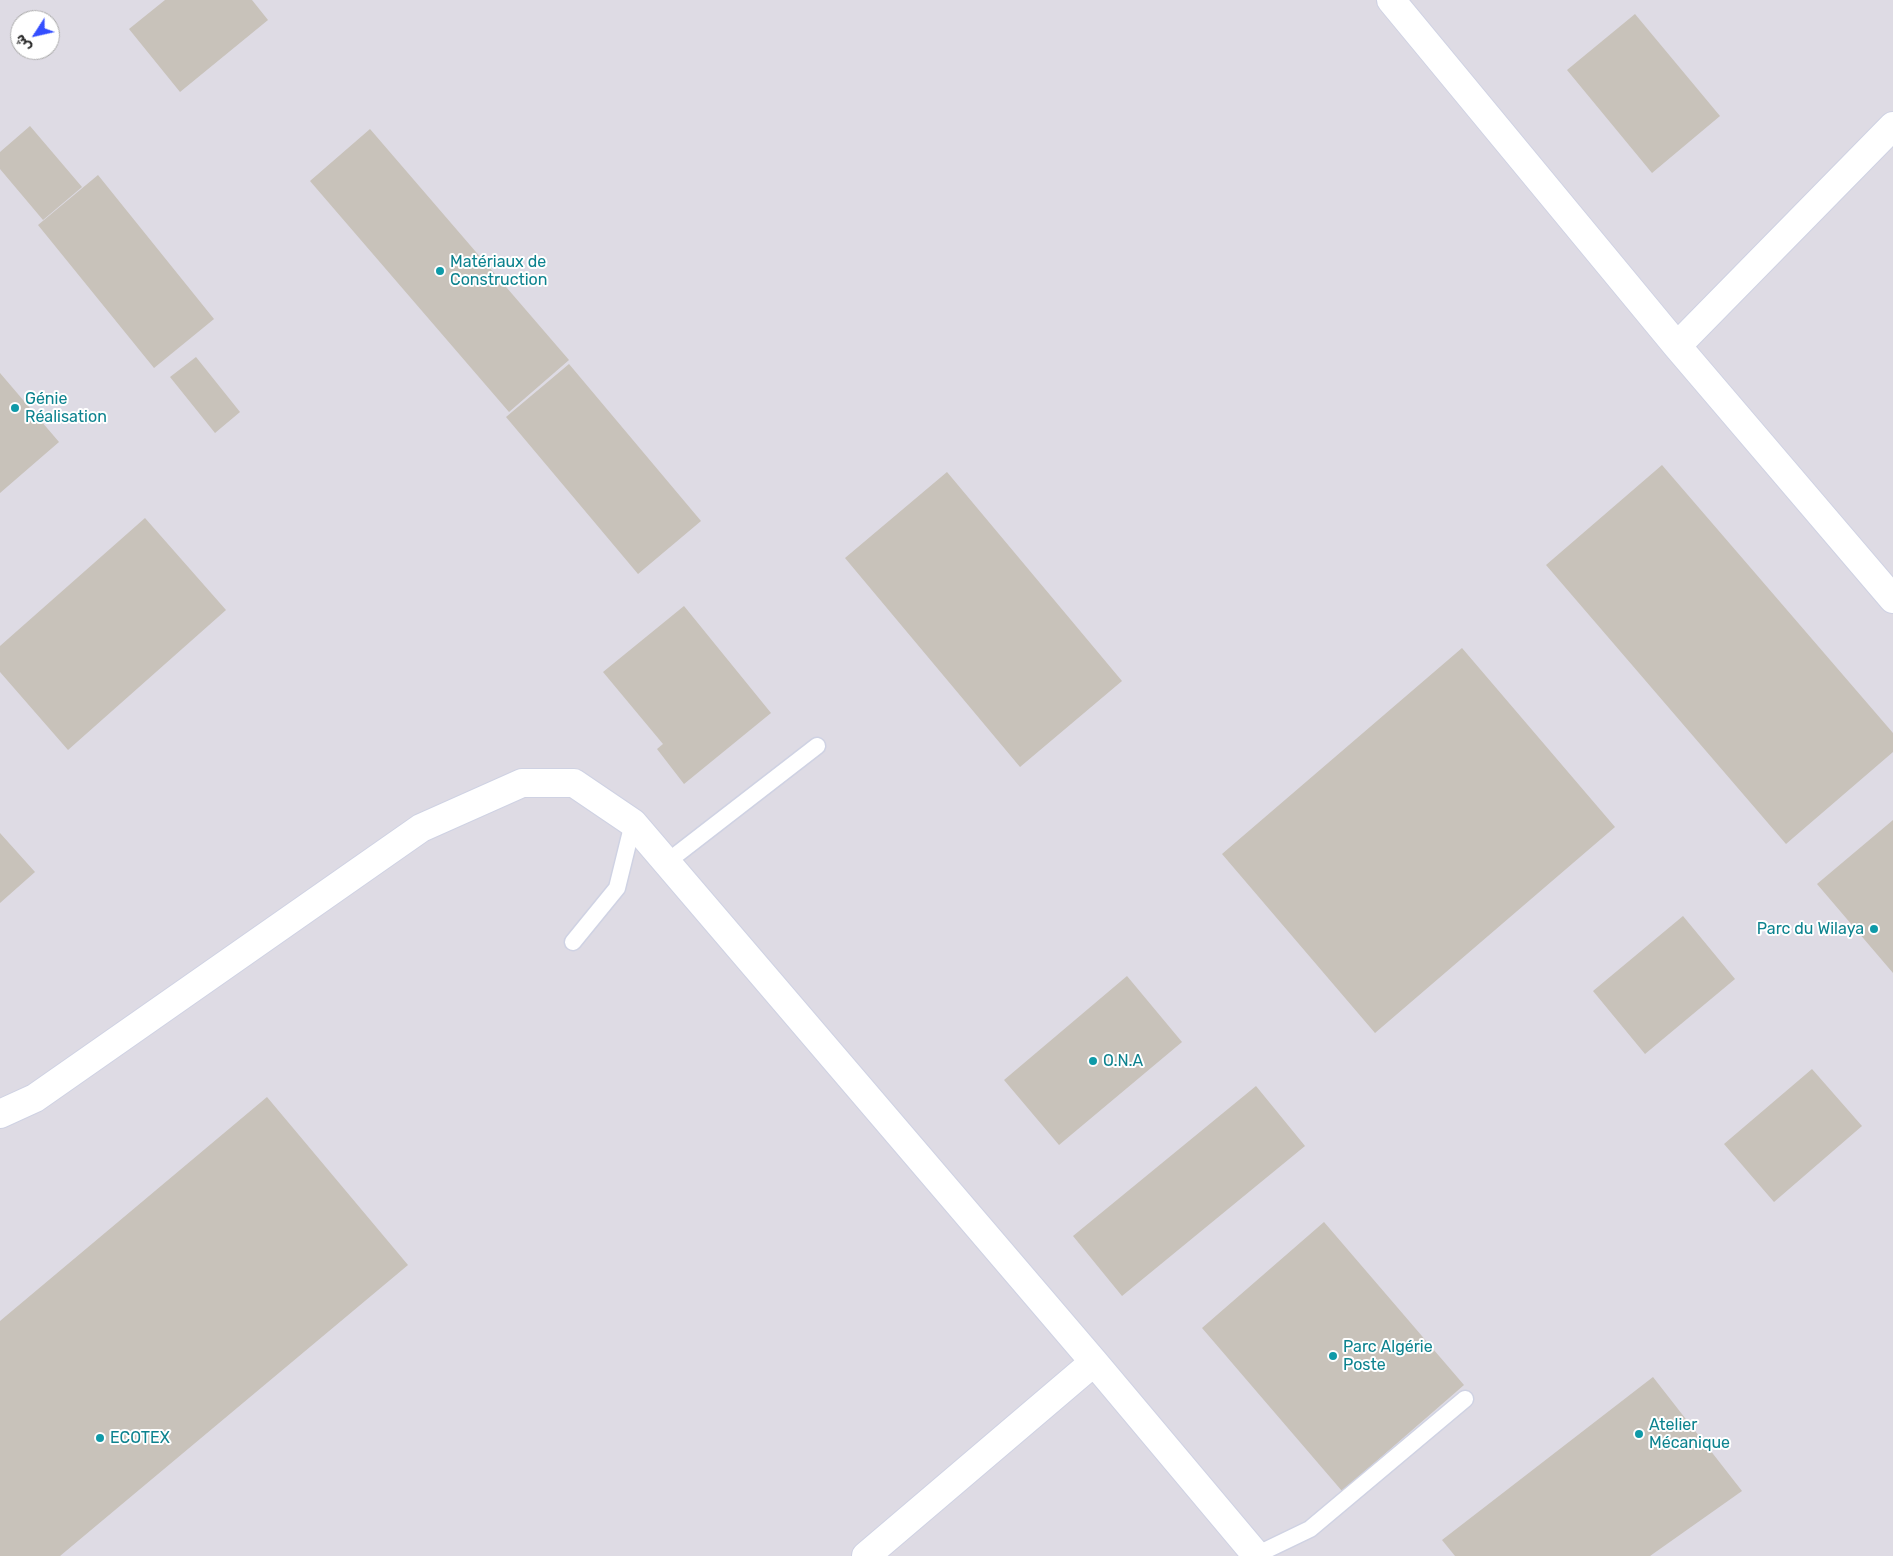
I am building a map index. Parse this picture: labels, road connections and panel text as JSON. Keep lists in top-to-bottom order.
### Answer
{
  "places": [
    "Matériaux de Construction",
    "Génie Réalisation",
    "Parc du Wilaya",
    "O.N.A",
    "Parc Algérie Poste",
    "Atelier Mécanique",
    "ECOTEX"
  ],
  "north": "bottom left"
}
